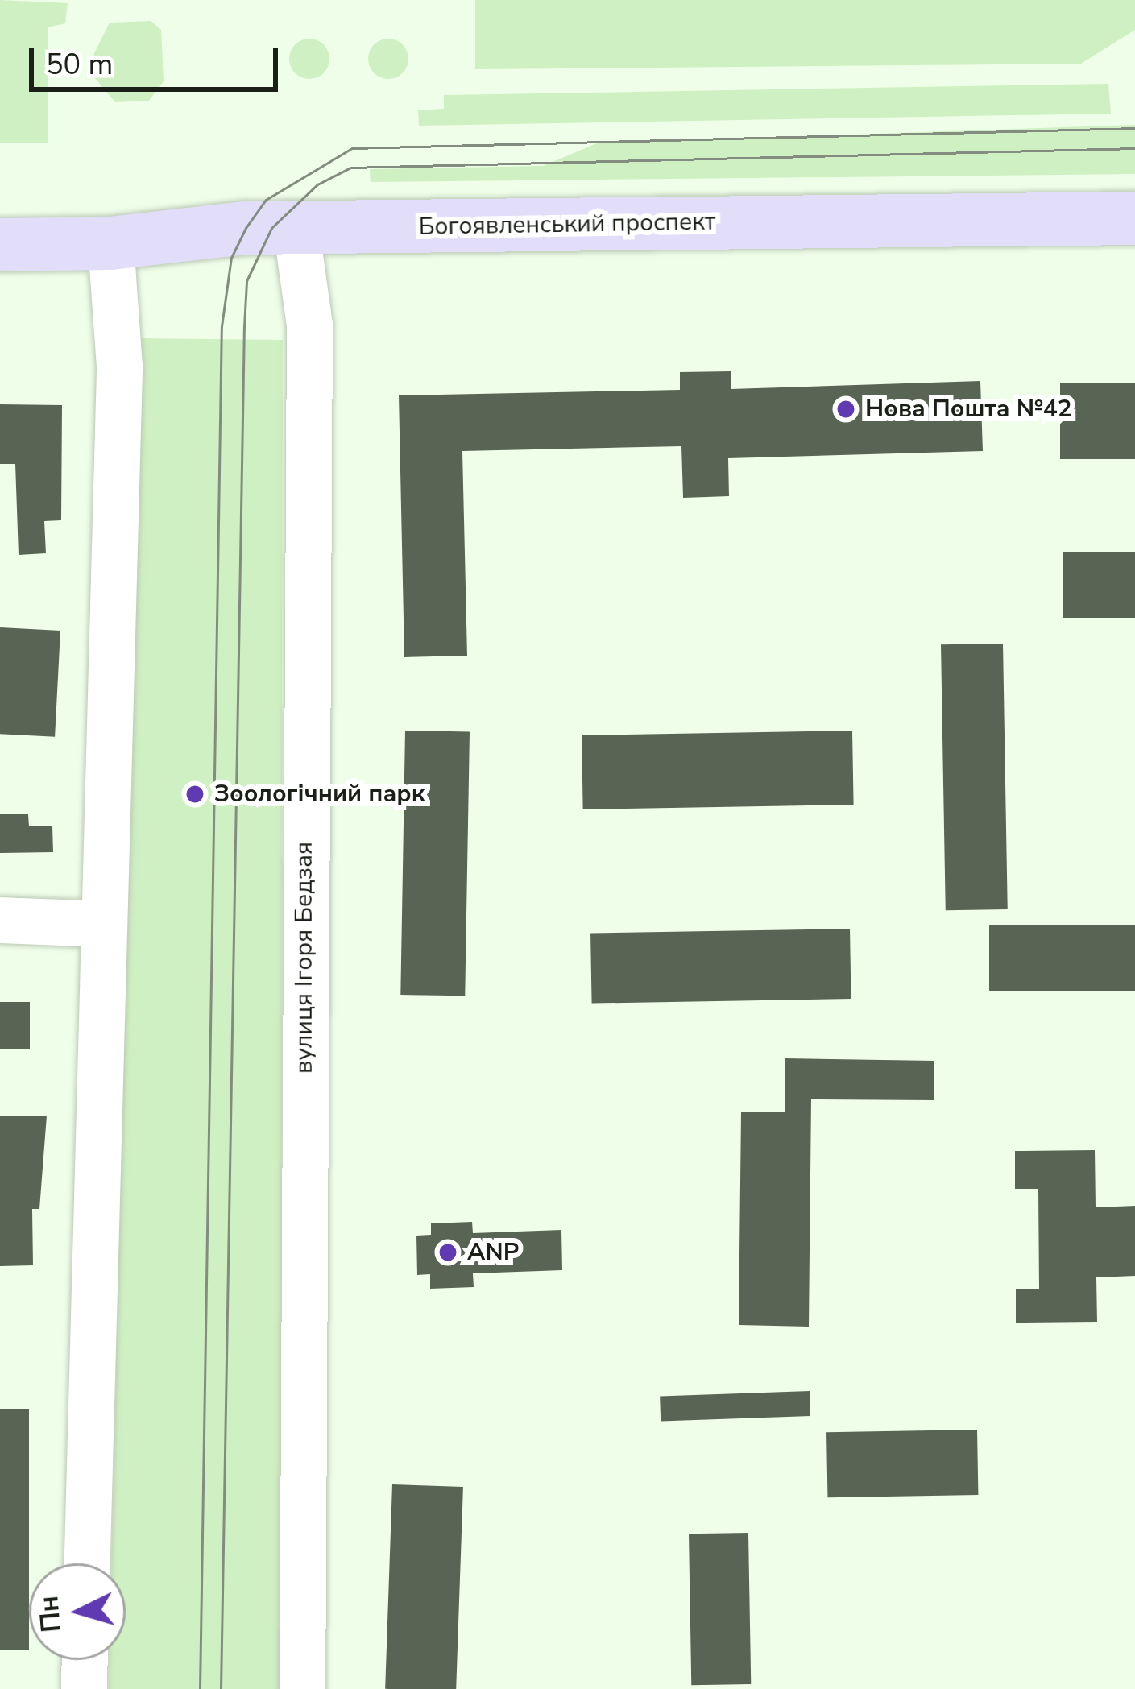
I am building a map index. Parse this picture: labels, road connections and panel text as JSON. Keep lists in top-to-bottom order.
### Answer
{
  "streets": {
    "main road": ["Богоявленський проспект"],
    "street": ["вулиця Ігоря Бедзая"]
  },
  "crossings": [
    ["Богоявленський проспект", "вулиця Ігоря Бедзая"]
  ],
  "places": ["Нова Пошта №42", "Зоологічний парк", "ANP"],
  "scale_bar": "50 m",
  "north": "left"
}
